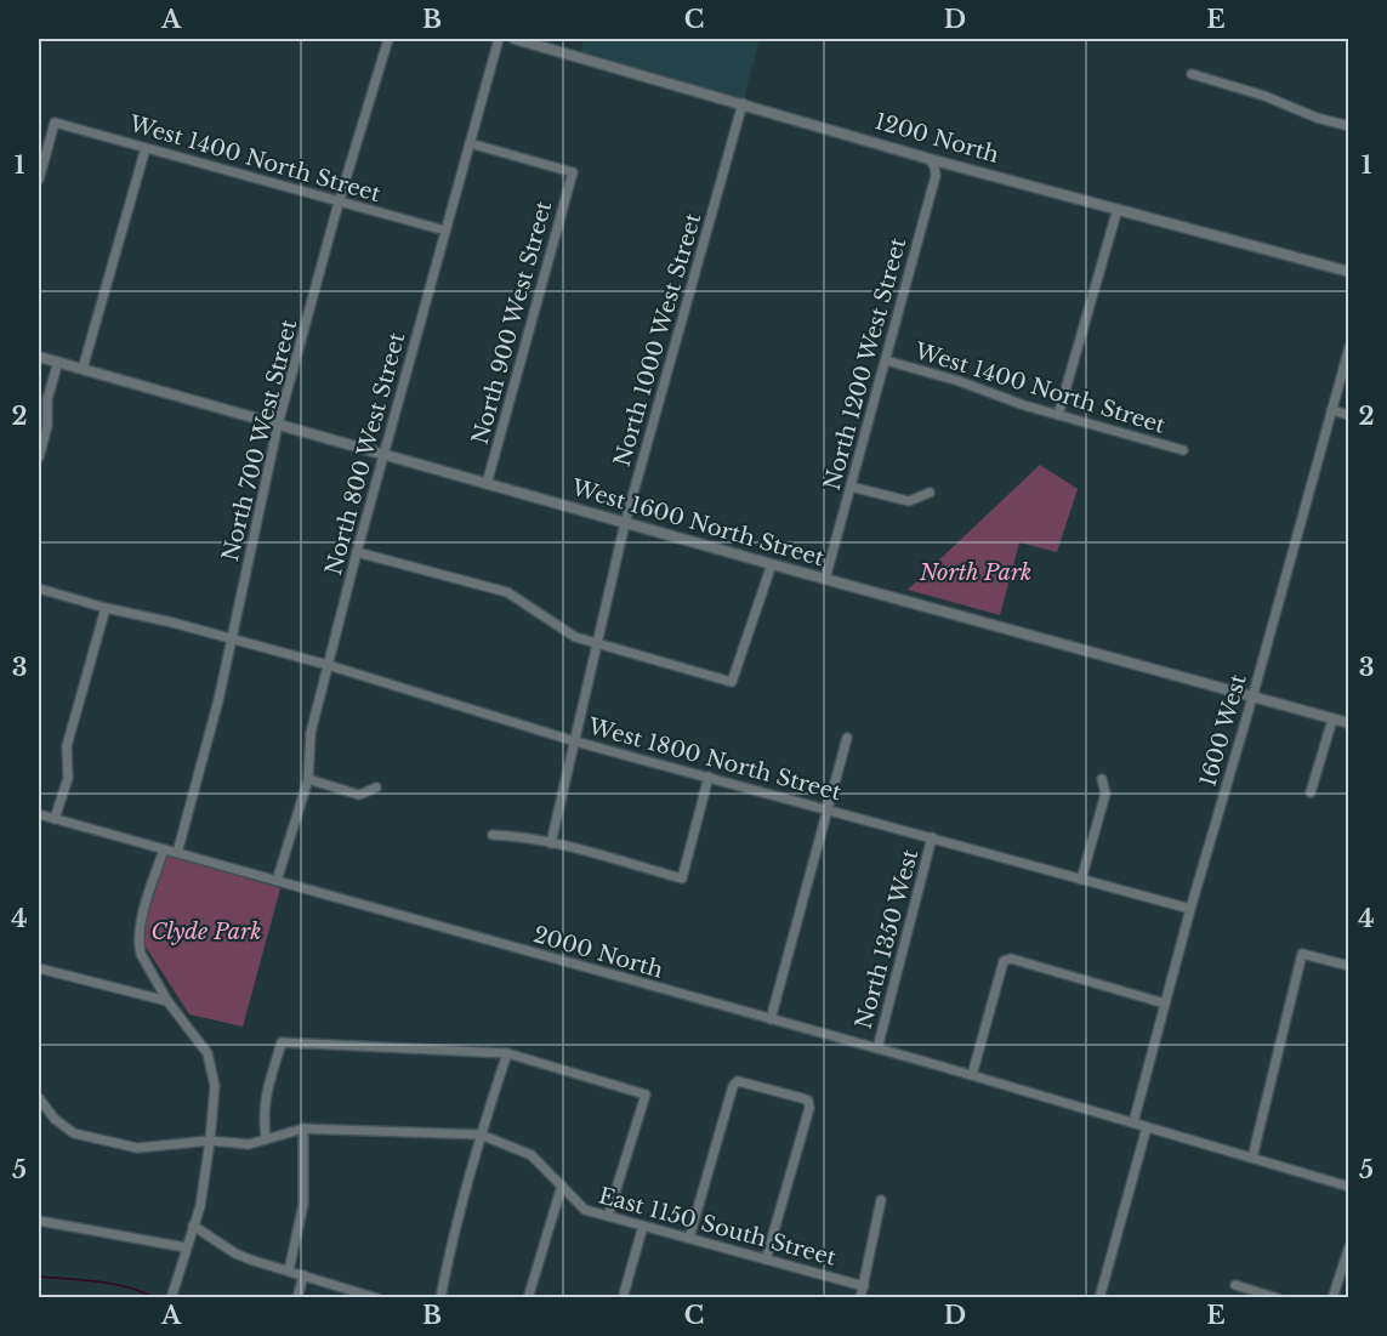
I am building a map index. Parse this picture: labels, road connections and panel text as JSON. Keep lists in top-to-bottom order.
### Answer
{
  "streets": {
    "street": [
      "1200 North",
      "West 1400 North Street",
      "North 900 West Street",
      "North 1000 West Street",
      "North 1200 West Street",
      "North 700 West Street",
      "North 800 West Street",
      "West 1600 North Street",
      "1600 West",
      "West 1800 North Street",
      "North 1350 West",
      "2000 North",
      "East 1150 South Street"
    ]
  },
  "crossings": [
    ["1200 North", "North 1000 West Street"],
    ["1200 North", "North 1200 West Street"],
    ["West 1400 North Street", "North 1200 West Street"],
    ["West 1400 North Street", "North 700 West Street"],
    ["West 1400 North Street", "North 800 West Street"],
    ["North 900 West Street", "North 800 West Street"],
    ["North 900 West Street", "West 1600 North Street"],
    ["North 1000 West Street", "West 1600 North Street"],
    ["North 1000 West Street", "West 1800 North Street"],
    ["North 1200 West Street", "West 1600 North Street"],
    ["North 700 West Street", "West 1600 North Street"],
    ["North 700 West Street", "West 1800 North Street"],
    ["North 700 West Street", "2000 North"],
    ["North 800 West Street", "West 1600 North Street"],
    ["North 800 West Street", "West 1800 North Street"],
    ["North 800 West Street", "2000 North"],
    ["West 1600 North Street", "1600 West"],
    ["1600 West", "West 1800 North Street"],
    ["1600 West", "2000 North"],
    ["West 1800 North Street", "North 1350 West"],
    ["North 1350 West", "2000 North"]
  ],
  "parks": ["North Park", "Clyde Park"],
  "grid": {
    "columns": [
      "A",
      "B",
      "C",
      "D",
      "E"
    ],
    "rows": [
      "1",
      "2",
      "3",
      "4",
      "5"
    ]
  }
}
